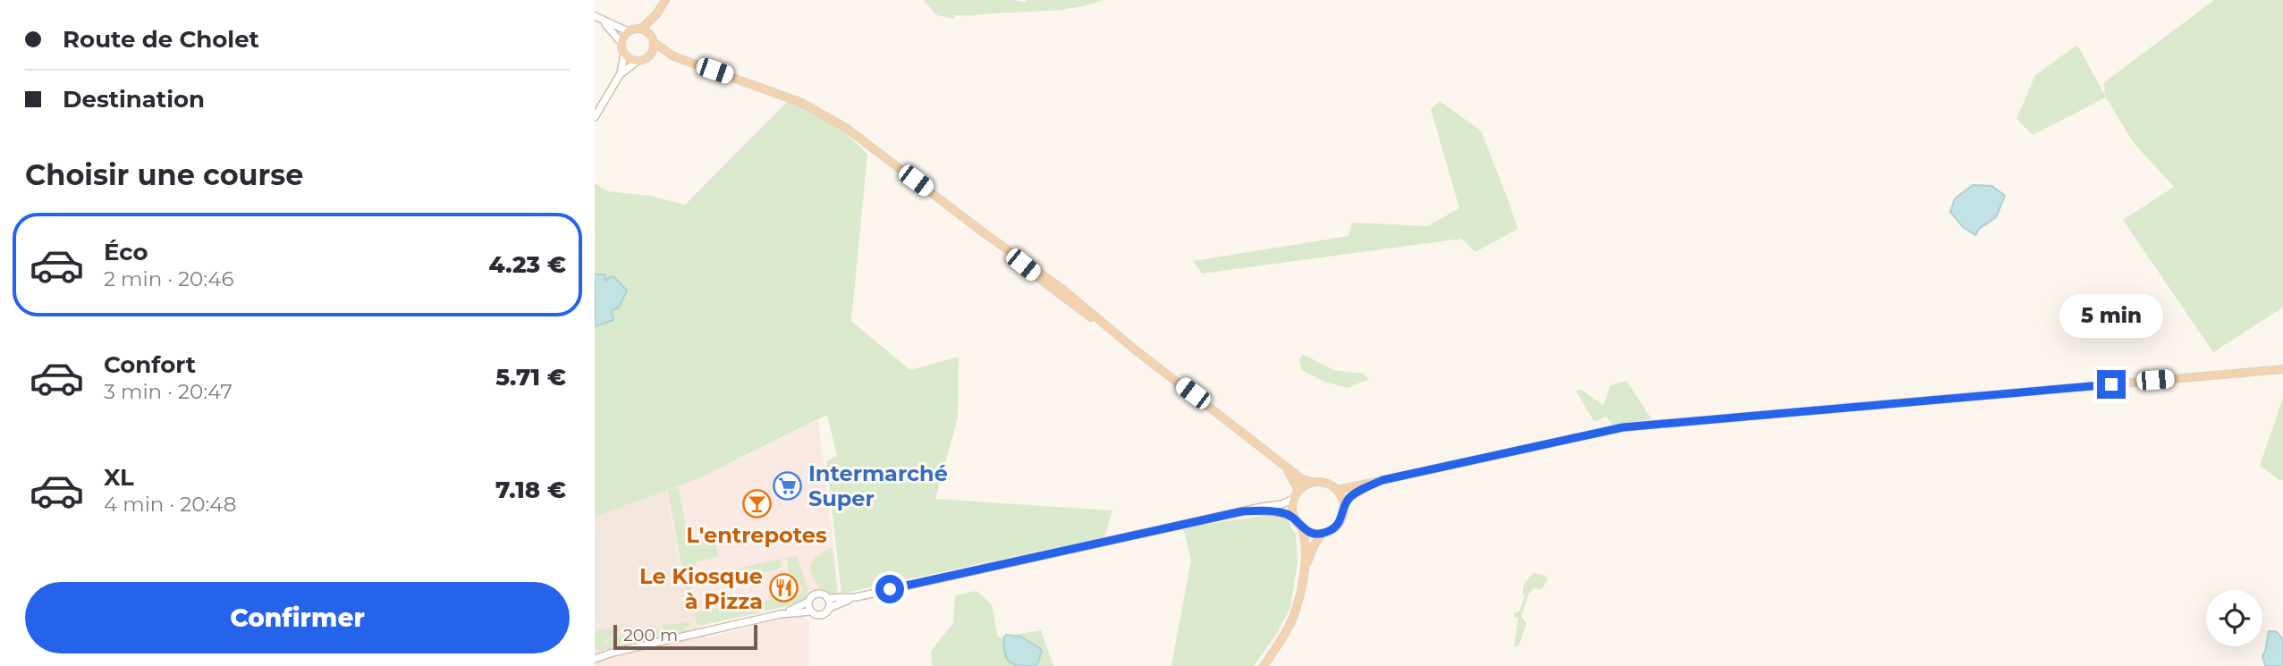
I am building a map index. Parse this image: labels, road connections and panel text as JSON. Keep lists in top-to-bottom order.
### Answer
{
  "places": {
    "supermarket": ["Intermarché Super"],
    "bar": ["L'entrepotes"],
    "restaurant": ["Le Kiosque à Pizza"]
  },
  "scale_bar": "200 m",
  "page": {
    "banner": ["Route de Cholet", "Destination"],
    "heading": "Choisir une course",
    "list": [
      {
        "name": "Éco",
        "note": "2 min · 20:46",
        "value": "4.23 €"
      },
      {
        "name": "Confort",
        "note": "3 min · 20:47",
        "value": "5.71 €"
      },
      {
        "name": "XL",
        "note": "4 min · 20:48",
        "value": "7.18 €"
      }
    ],
    "bubble": "5 min",
    "buttons": "Confirmer",
    "scale": "200 m"
  }
}
